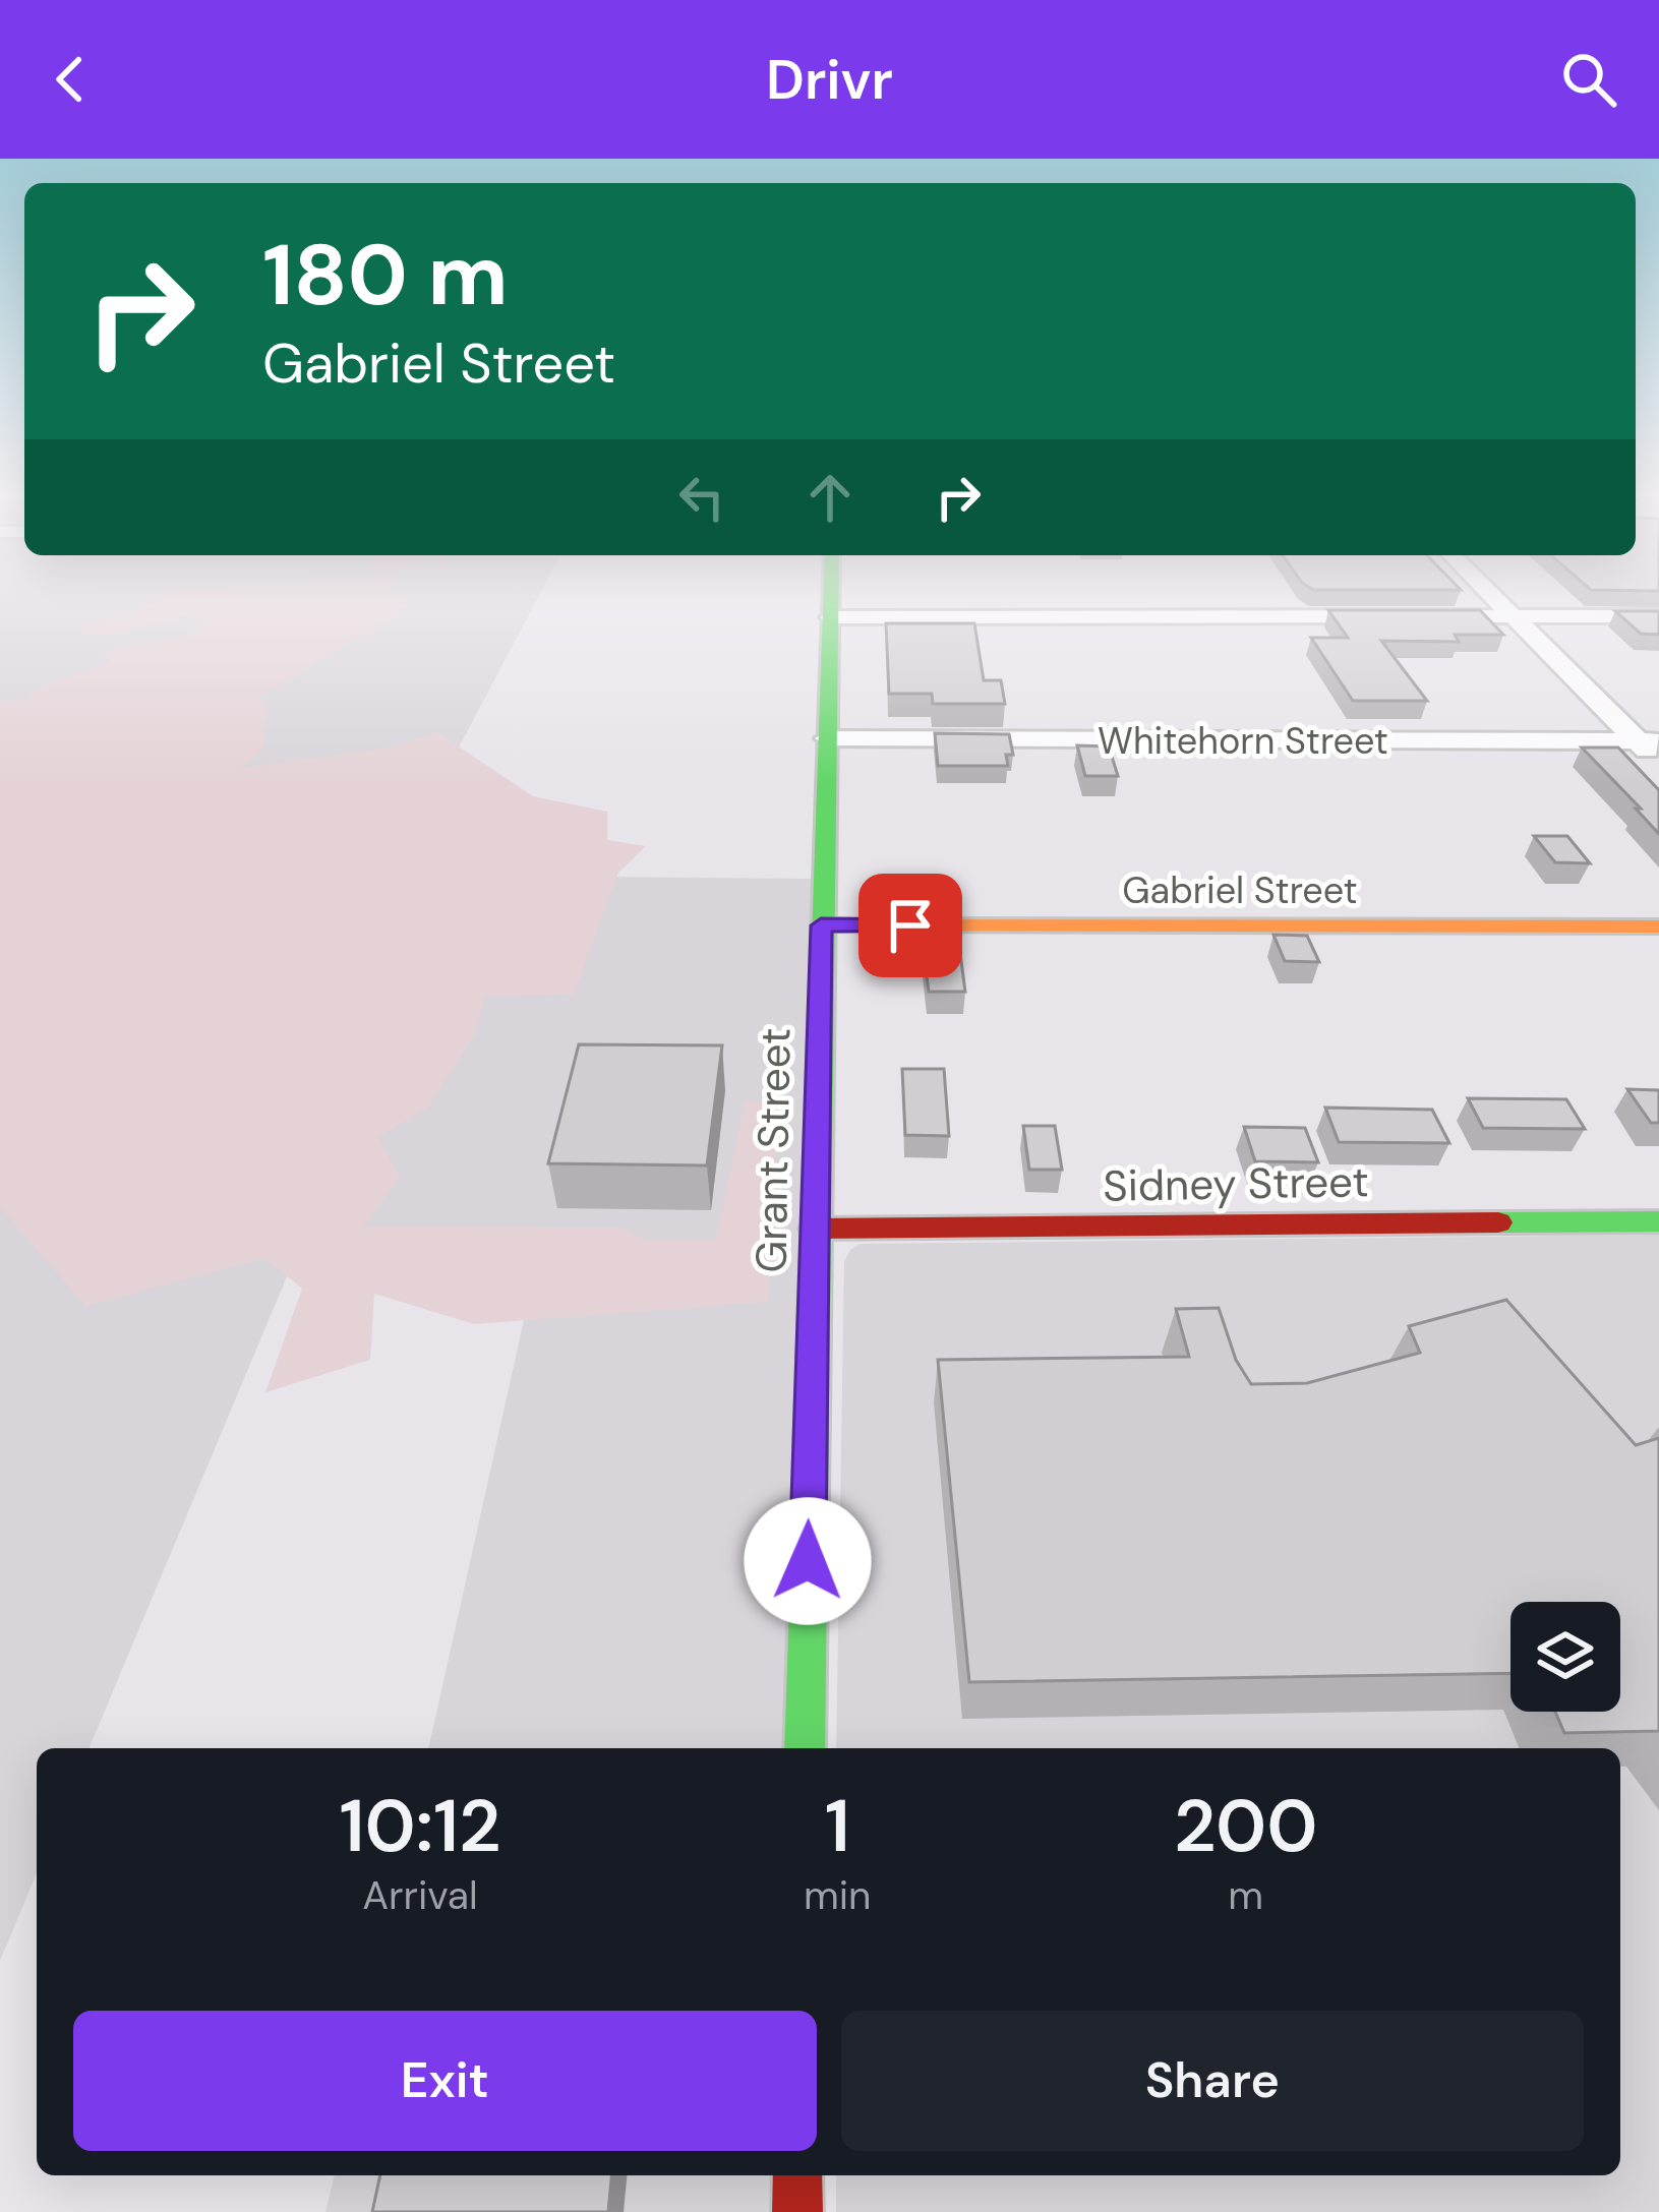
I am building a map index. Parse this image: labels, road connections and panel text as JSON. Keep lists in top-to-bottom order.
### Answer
{
  "streets": {
    "street": [
      "Whitehorn Street",
      "Gabriel Street",
      "Grant Street",
      "Sidney Street"
    ]
  },
  "crossings": [
    ["Whitehorn Street", "Grant Street"],
    ["Gabriel Street", "Grant Street"],
    ["Grant Street", "Sidney Street"]
  ],
  "page": {
    "header": "Drivr",
    "turn": ["180 m", "Gabriel Street"],
    "eta": [
      "10:12",
      "Arrival",
      "1",
      "min",
      "200",
      "m"
    ],
    "buttons": ["Exit", "Share"]
  }
}
